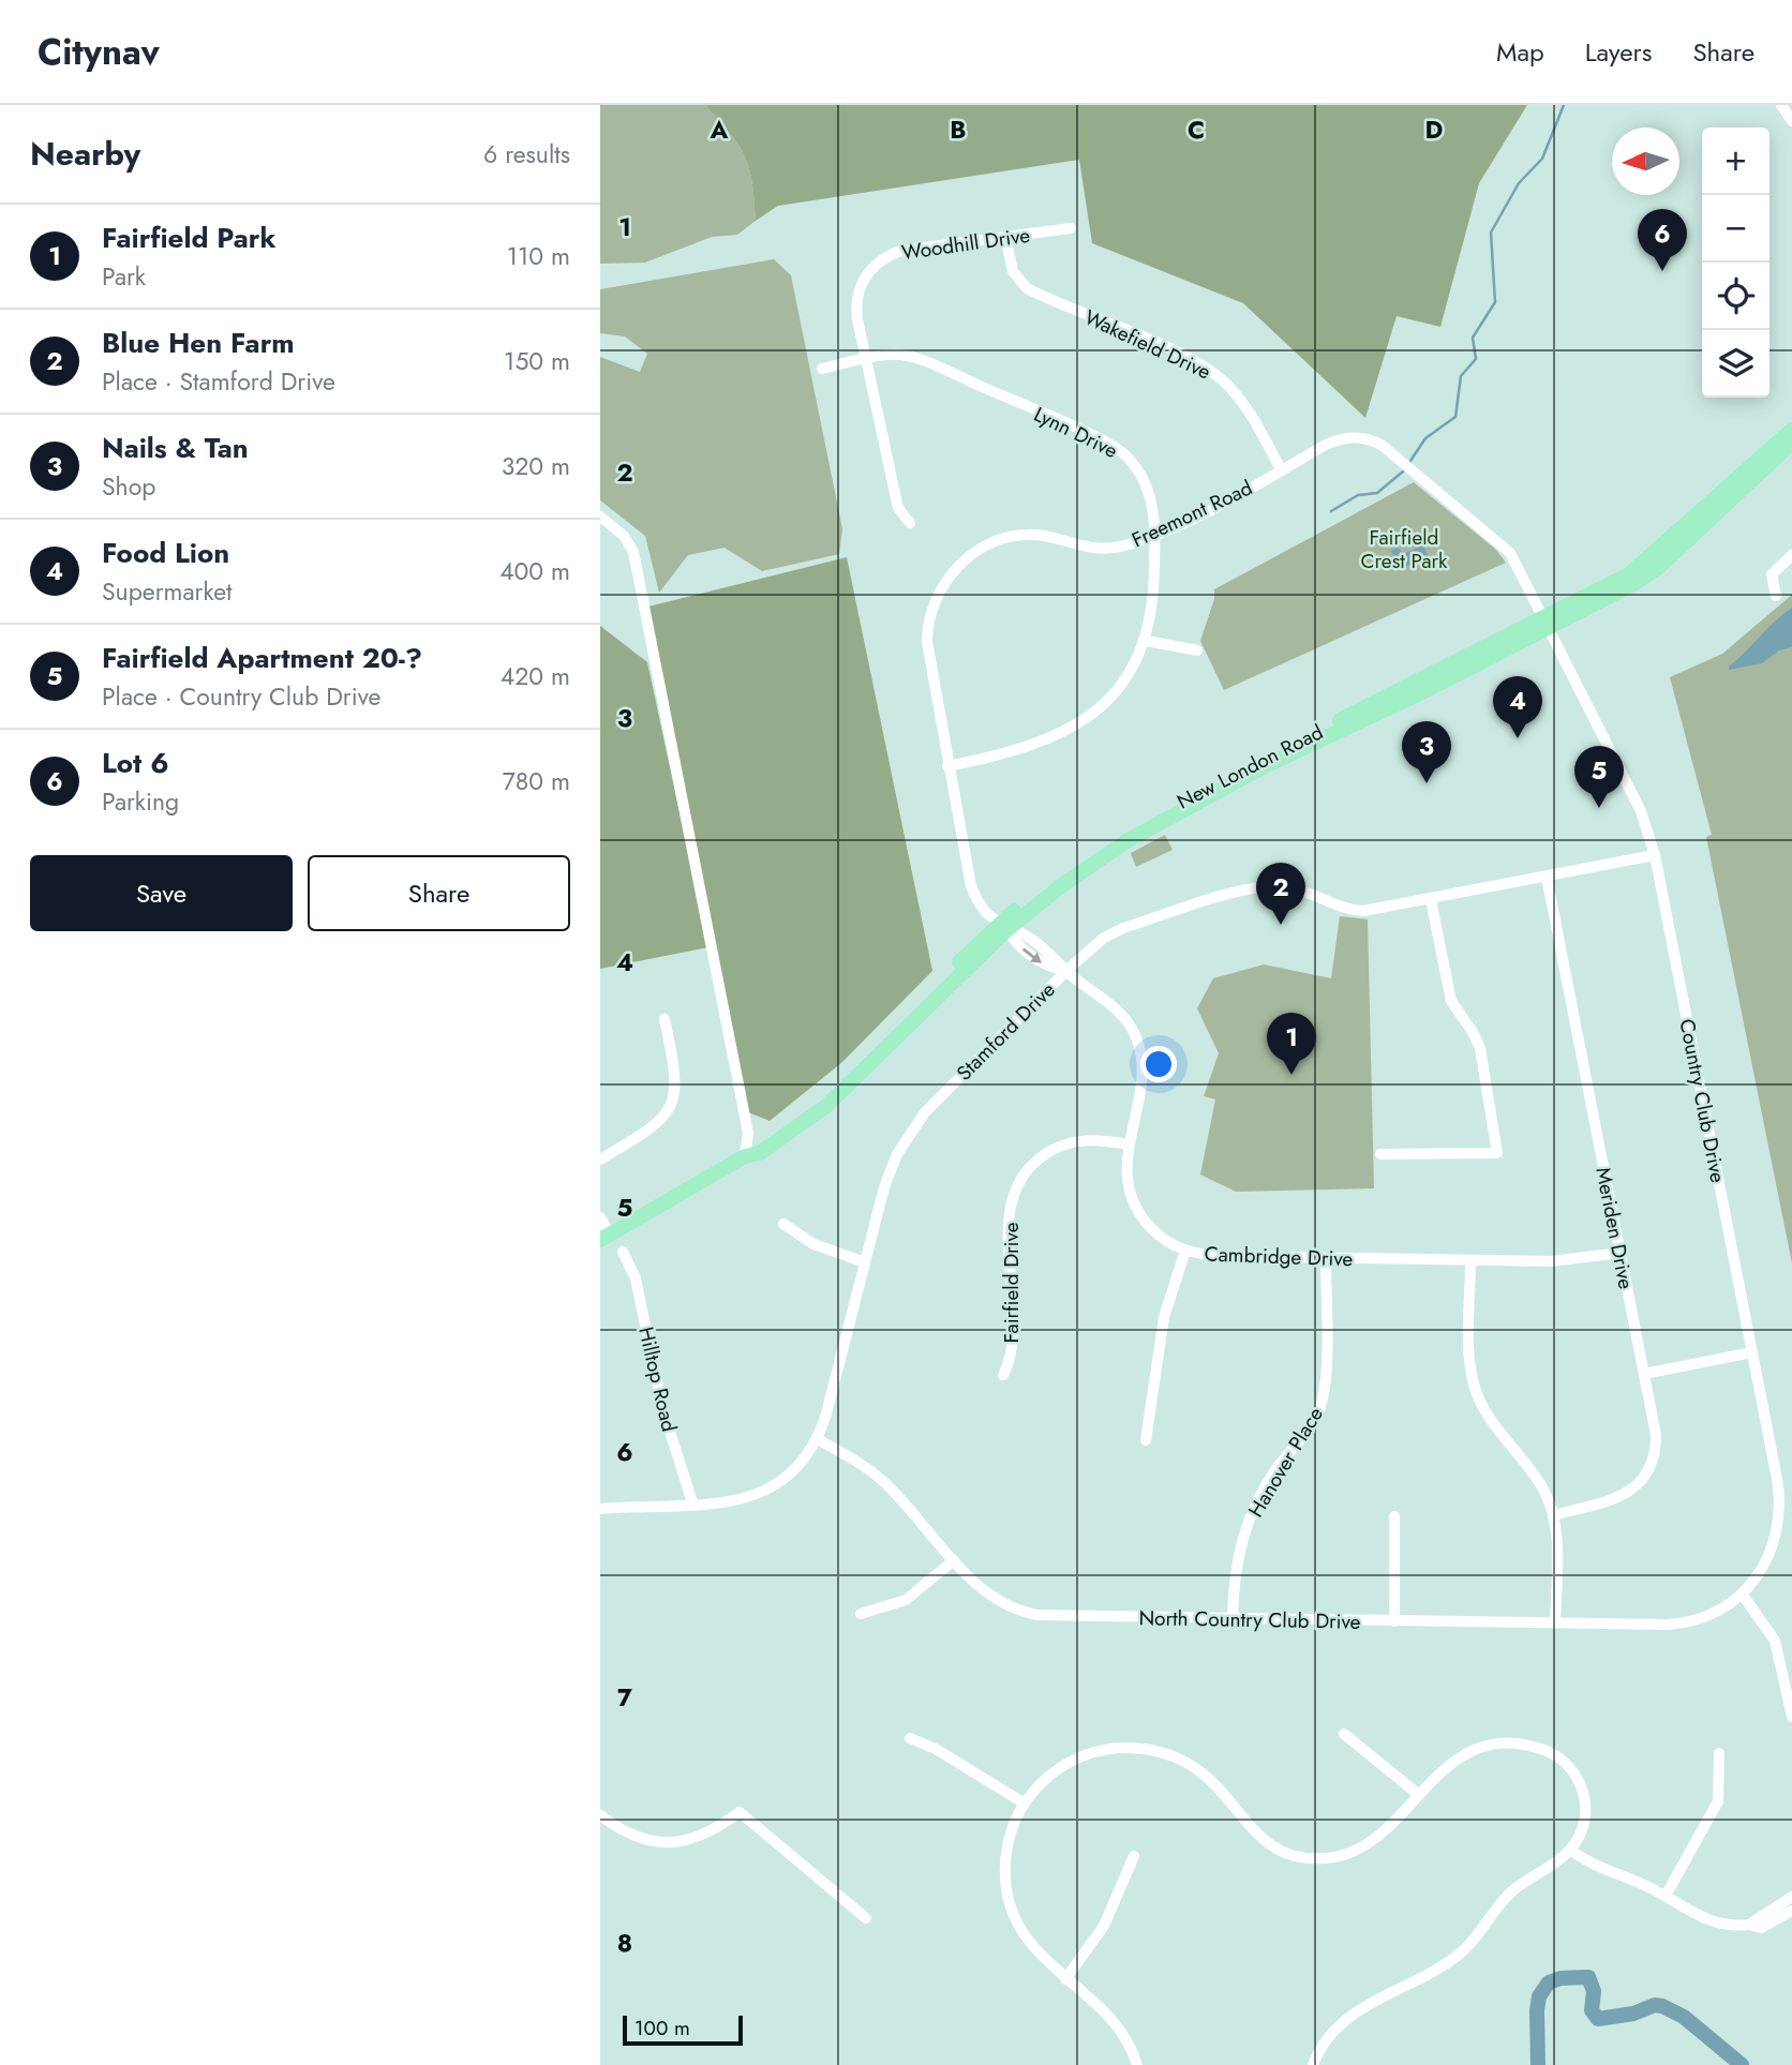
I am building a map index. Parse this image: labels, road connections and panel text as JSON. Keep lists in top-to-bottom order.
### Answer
{
  "streets": {
    "main road": ["New London Road"],
    "street": [
      "Woodhill Drive",
      "Wakefield Drive",
      "Lynn Drive",
      "Freemont Road",
      "Stamford Drive",
      "Country Club Drive",
      "Meriden Drive",
      "Cambridge Drive",
      "Fairfield Drive",
      "Hilltop Road",
      "Hanover Place",
      "North Country Club Drive"
    ]
  },
  "crossings": [
    ["Woodhill Drive", "Wakefield Drive"],
    ["Woodhill Drive", "Lynn Drive"],
    ["Wakefield Drive", "Freemont Road"],
    ["Lynn Drive", "Freemont Road"],
    ["Freemont Road", "New London Road"],
    ["Freemont Road", "Country Club Drive"],
    ["Freemont Road", "Cambridge Drive"],
    ["New London Road", "Country Club Drive"],
    ["New London Road", "Cambridge Drive"],
    ["Stamford Drive", "Country Club Drive"],
    ["Stamford Drive", "Meriden Drive"],
    ["Stamford Drive", "Cambridge Drive"],
    ["Stamford Drive", "Hilltop Road"],
    ["Stamford Drive", "North Country Club Drive"],
    ["Country Club Drive", "North Country Club Drive"],
    ["Meriden Drive", "Cambridge Drive"],
    ["Cambridge Drive", "Fairfield Drive"],
    ["Cambridge Drive", "Hanover Place"],
    ["Hanover Place", "North Country Club Drive"]
  ],
  "parks": ["Fairfield Crest Park"],
  "scale_bar": "100 m",
  "north": "left",
  "page": {
    "header": "Citynav",
    "nav": ["Map", "Layers", "Share"],
    "heading": ["Nearby", "6 results"],
    "map_buttons": ["+", "−"],
    "list": [
      {
        "mark": "1",
        "name": "Fairfield Park",
        "note": "Park",
        "value": "110 m"
      },
      {
        "mark": "2",
        "name": "Blue Hen Farm",
        "note": "Place · Stamford Drive",
        "value": "150 m"
      },
      {
        "mark": "3",
        "name": "Nails & Tan",
        "note": "Shop",
        "value": "320 m"
      },
      {
        "mark": "4",
        "name": "Food Lion",
        "note": "Supermarket",
        "value": "400 m"
      },
      {
        "mark": "5",
        "name": "Fairfield Apartment 20-?",
        "note": "Place · Country Club Drive",
        "value": "420 m"
      },
      {
        "mark": "6",
        "name": "Lot 6",
        "note": "Parking",
        "value": "780 m"
      }
    ],
    "pins": [
      "6",
      "4",
      "3",
      "5",
      "2",
      "1"
    ],
    "buttons": ["Save", "Share"],
    "scale": "100 m"
  },
  "grid": {
    "columns": [
      "A",
      "B",
      "C",
      "D"
    ],
    "rows": [
      "1",
      "2",
      "3",
      "4",
      "5",
      "6",
      "7",
      "8"
    ]
  }
}
